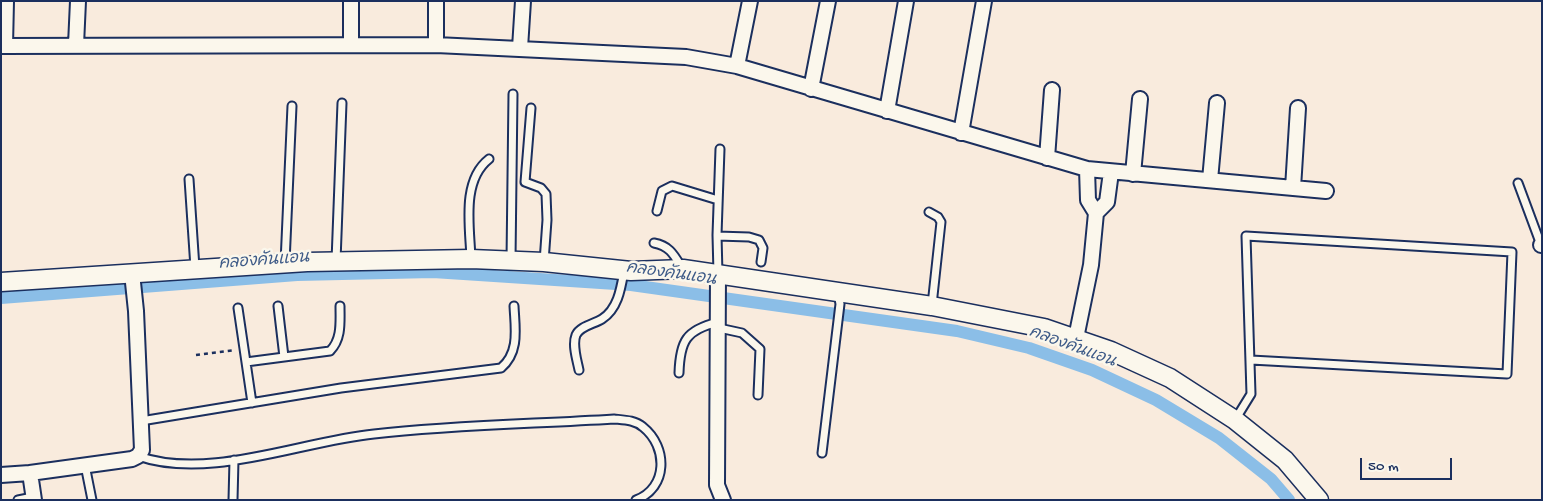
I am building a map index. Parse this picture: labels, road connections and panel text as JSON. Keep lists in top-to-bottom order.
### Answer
{
  "water": ["คลองคันแอน"],
  "scale_bar": "50 m"
}
